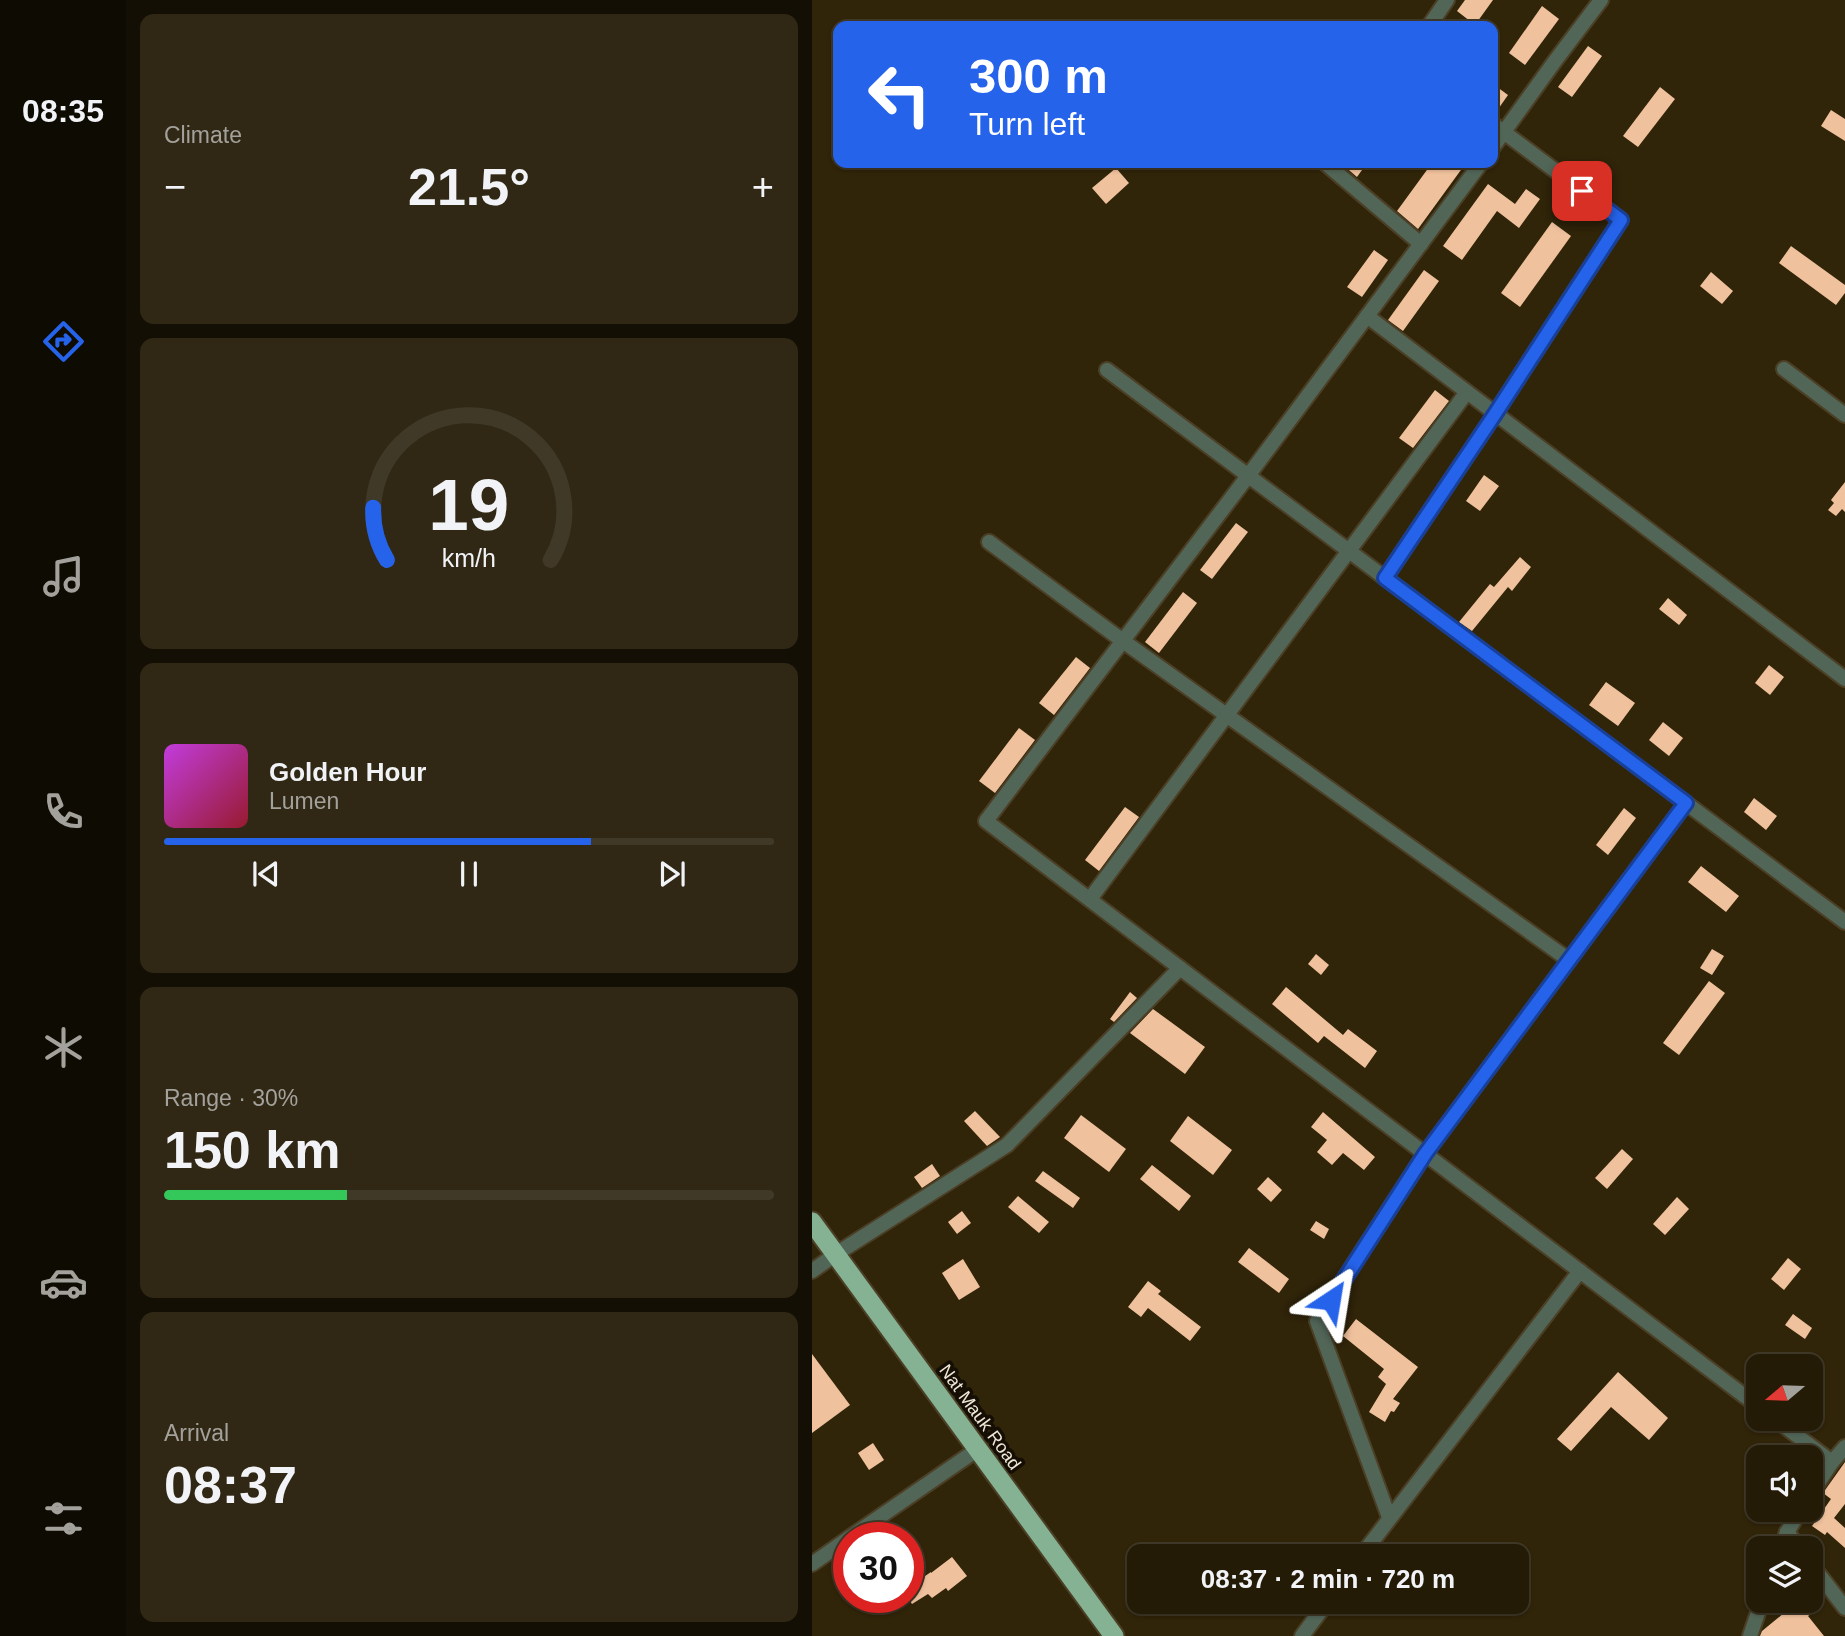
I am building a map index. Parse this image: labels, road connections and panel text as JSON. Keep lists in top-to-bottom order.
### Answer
{
  "streets": {
    "highway": ["Nat Mauk Road"]
  },
  "north": "left",
  "page": {
    "tabs": "08:35",
    "tile": [
      "Climate",
      ["Range · 30%", "150 km"],
      ["Arrival", "08:37"]
    ],
    "turn": ["300 m", "Turn left"],
    "heat": ["−", "21.5°", "+"],
    "song": ["Golden Hour", "Lumen"],
    "limit": "30",
    "trip": "08:37 · 2 min · 720 m",
    "gauge": ["19", "km/h"]
  }
}
